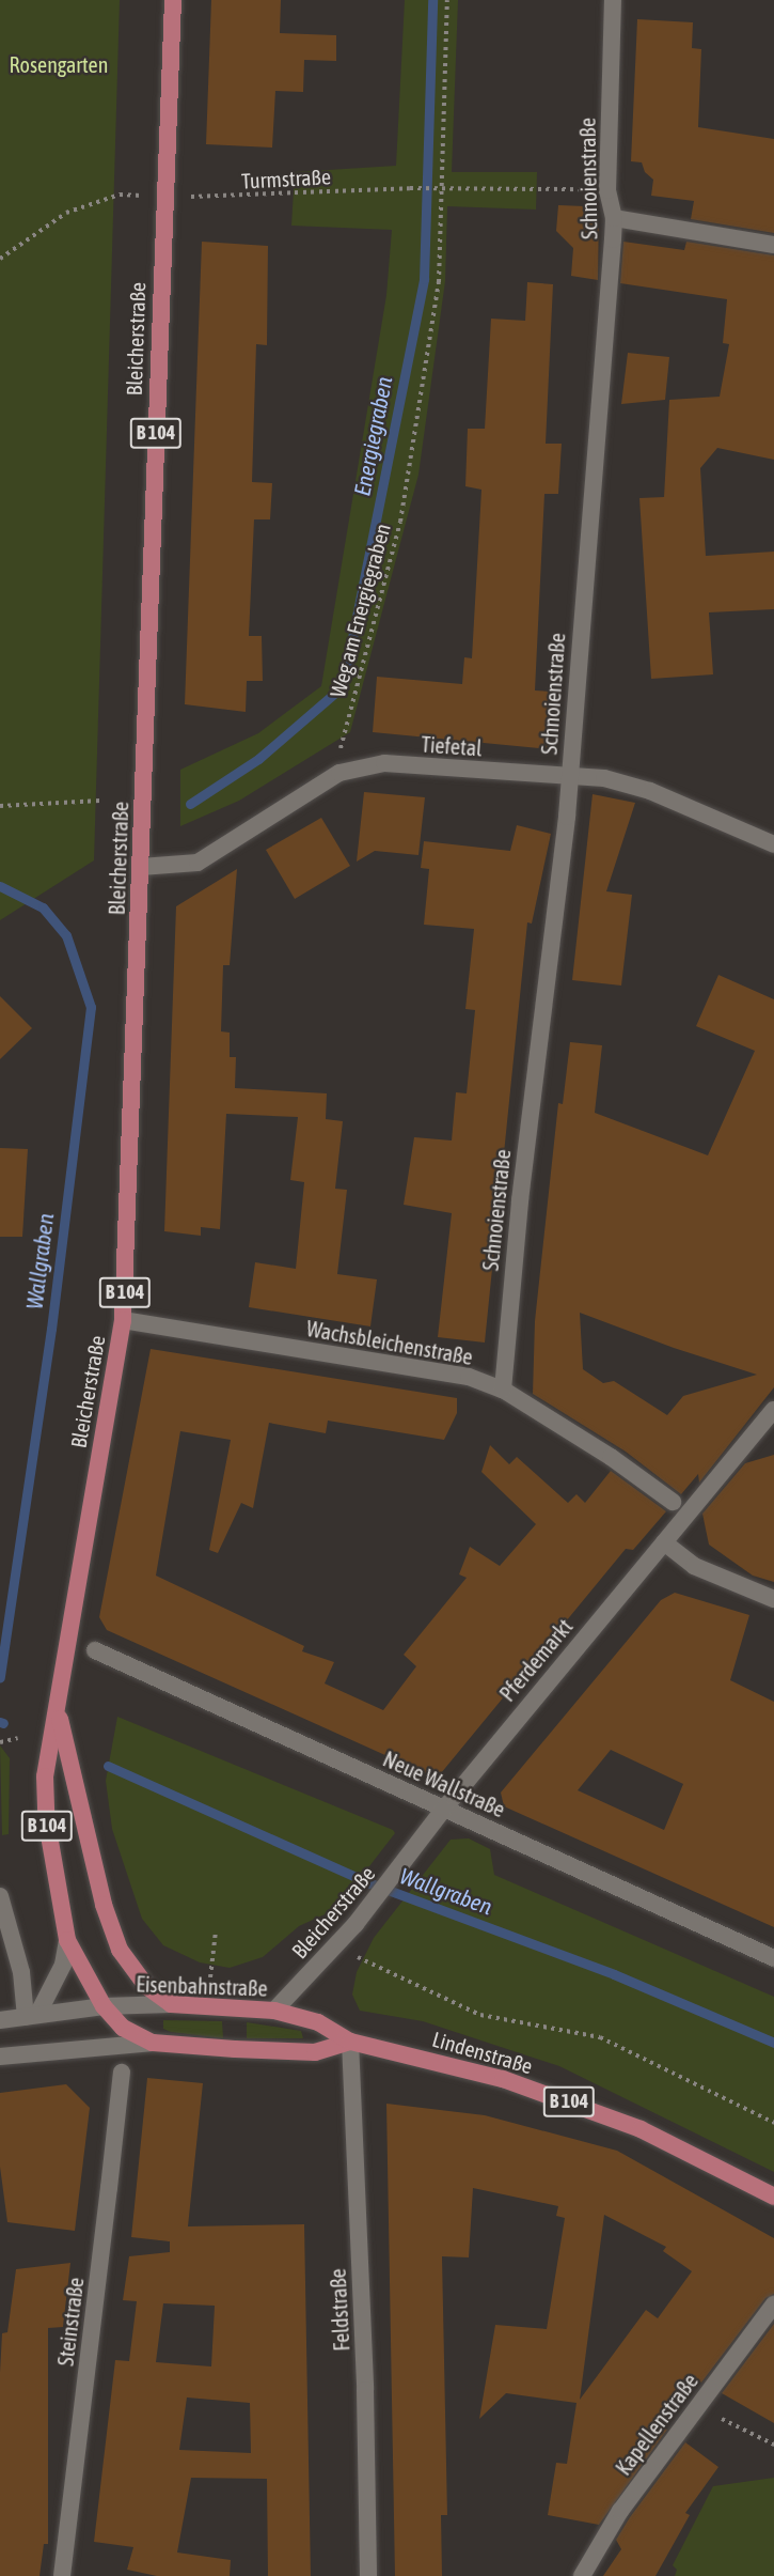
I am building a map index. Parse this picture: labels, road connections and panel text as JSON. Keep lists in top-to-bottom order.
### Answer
{
  "streets": {
    "main road": [
      "Bleicherstraße",
      "B 104",
      "Eisenbahnstraße",
      "Lindenstraße"
    ],
    "street": [
      "Schnoienstraße",
      "Tiefetal",
      "Wachsbleichenstraße",
      "Pferdemarkt",
      "Neue Wallstraße",
      "Feldstraße",
      "Steinstraße",
      "Kapellenstraße"
    ],
    "path": ["Turmstraße", "Weg am Energiegraben"]
  },
  "crossings": [
    ["Turmstraße", "Bleicherstraße"],
    ["Turmstraße", "Weg am Energiegraben"],
    ["Schnoienstraße", "Tiefetal"],
    ["Schnoienstraße", "Wachsbleichenstraße"],
    ["Bleicherstraße", "B 104"],
    ["Bleicherstraße", "Tiefetal"],
    ["Bleicherstraße", "Wachsbleichenstraße"],
    ["Bleicherstraße", "Pferdemarkt"],
    ["Bleicherstraße", "Neue Wallstraße"],
    ["Bleicherstraße", "Eisenbahnstraße"],
    ["B 104", "Eisenbahnstraße"],
    ["B 104", "Lindenstraße"],
    ["B 104", "Feldstraße"],
    ["Weg am Energiegraben", "Tiefetal"],
    ["Wachsbleichenstraße", "Pferdemarkt"],
    ["Pferdemarkt", "Neue Wallstraße"],
    ["Eisenbahnstraße", "Lindenstraße"],
    ["Eisenbahnstraße", "Feldstraße"],
    ["Lindenstraße", "Feldstraße"]
  ],
  "water": ["Energiegraben", "Wallgraben"],
  "parks": ["Rosengarten"]
}
